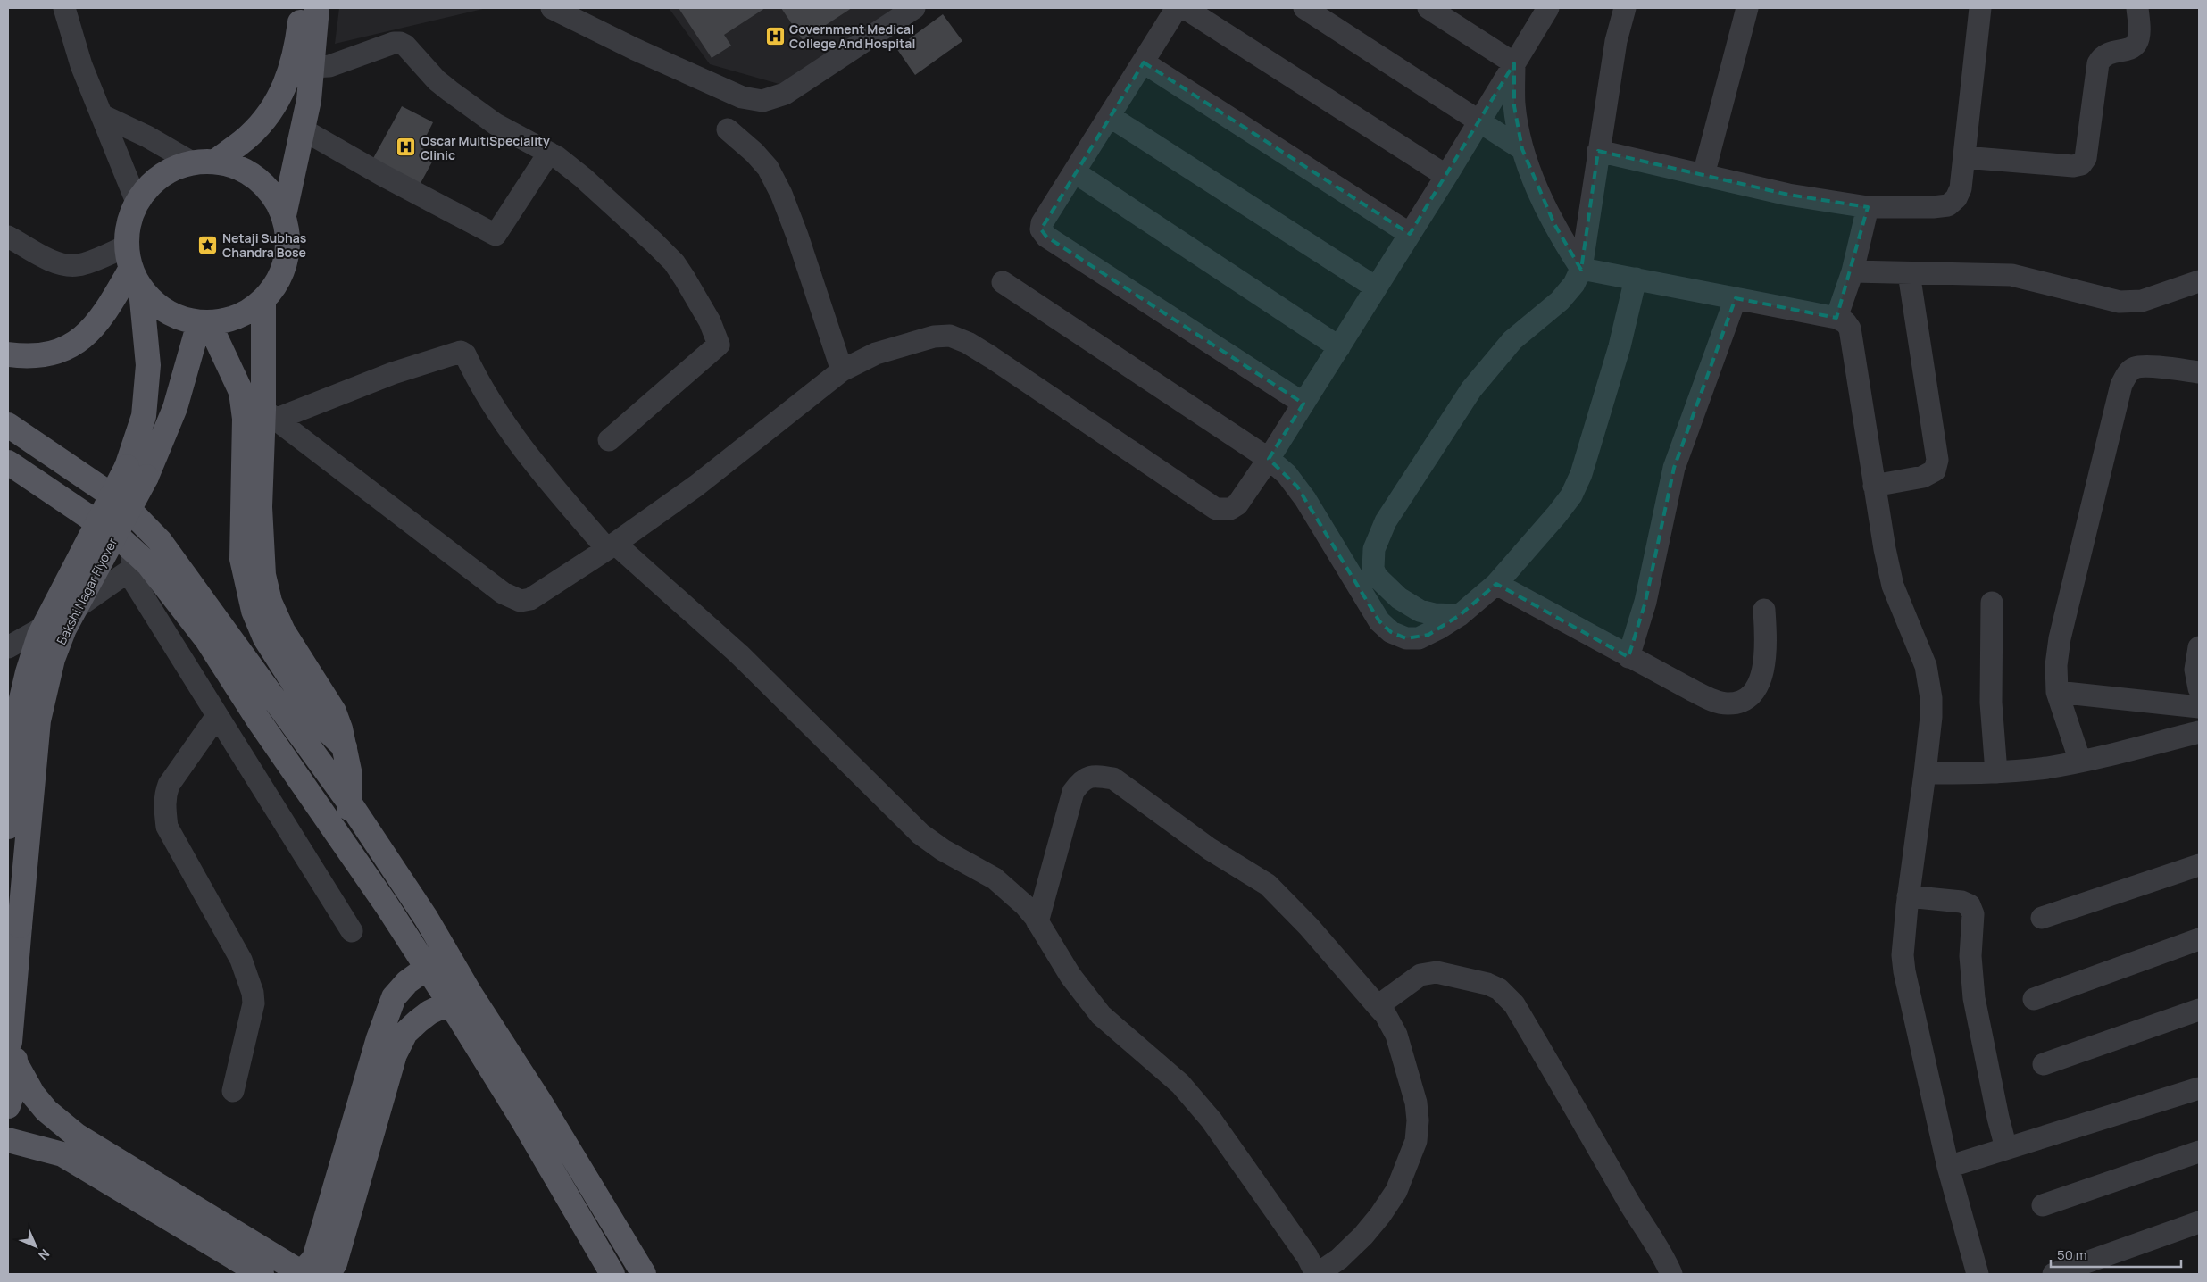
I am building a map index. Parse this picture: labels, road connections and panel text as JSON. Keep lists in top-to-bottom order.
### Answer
{
  "streets": {
    "main road": ["Bakshi Nagar Flyover"]
  },
  "places": {
    "hospital": ["Government Medical College And Hospital", "Oscar MultiSpeciality Clinic"],
    "place": ["Netaji Subhas Chandra Bose"]
  },
  "scale_bar": "50 m",
  "north": "bottom right"
}
